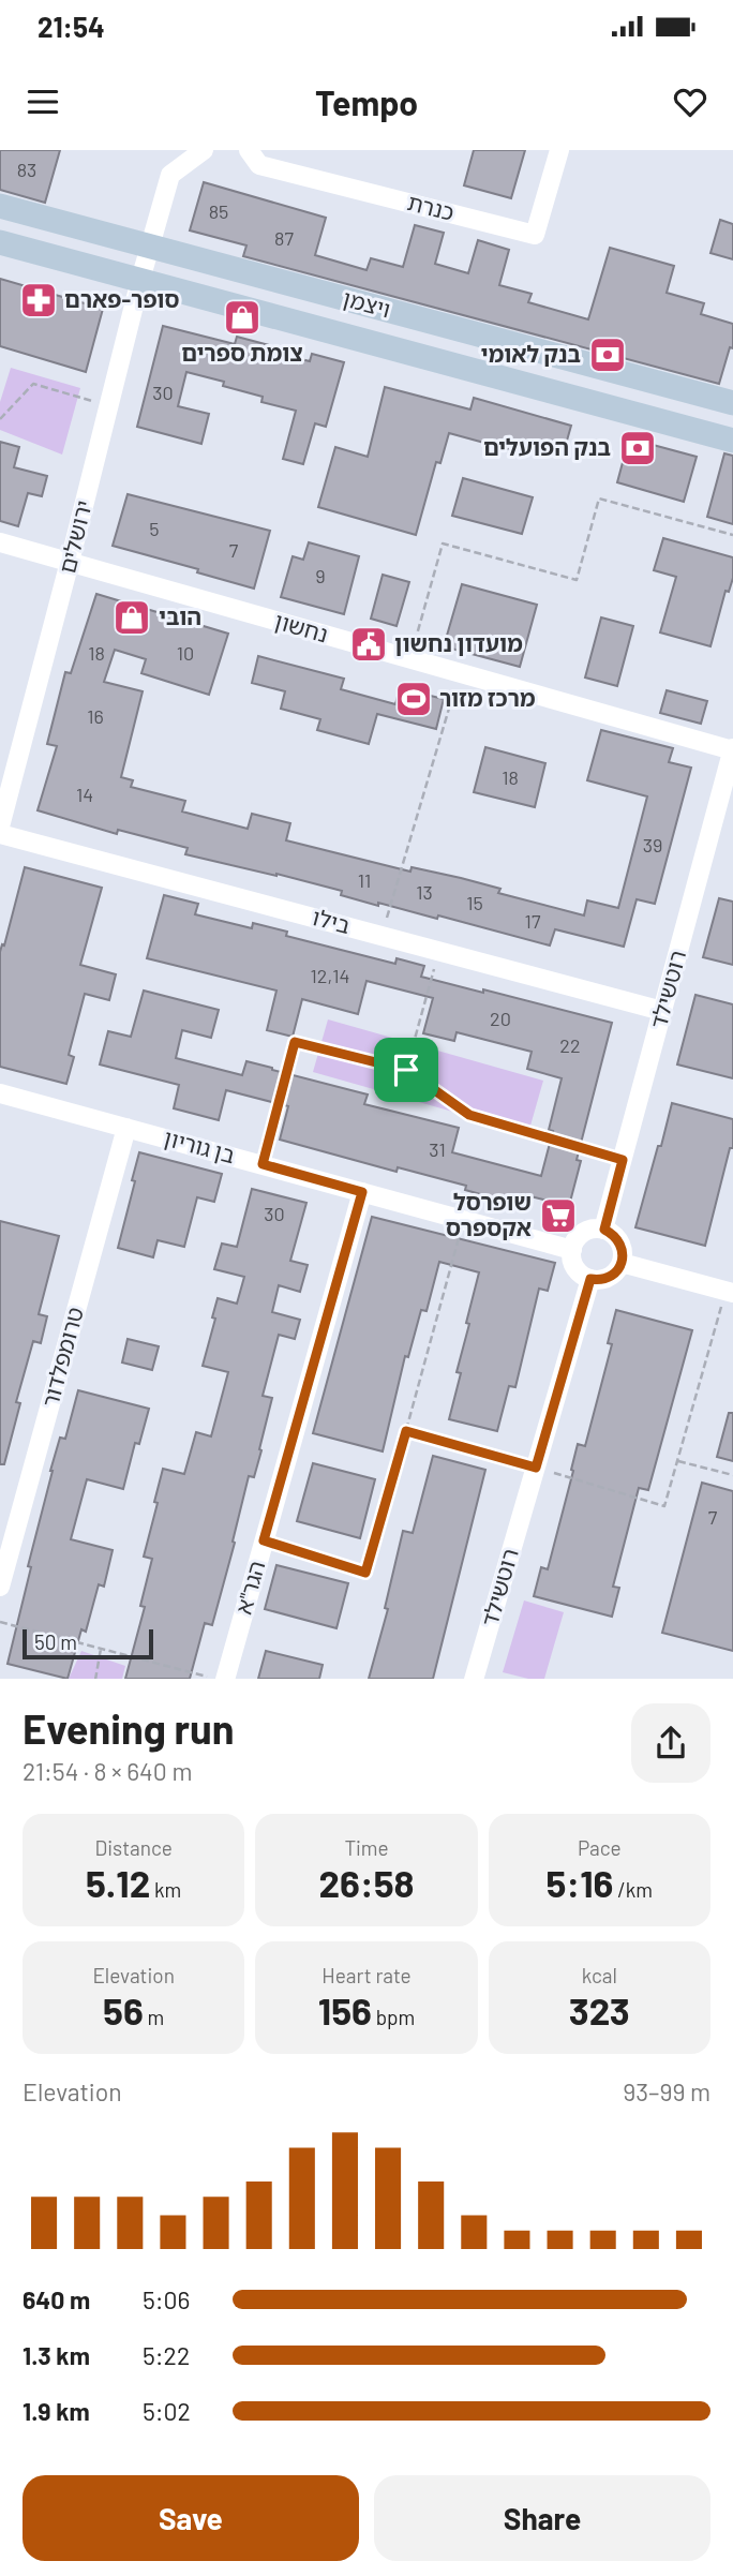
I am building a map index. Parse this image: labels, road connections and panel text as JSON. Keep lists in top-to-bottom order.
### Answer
{
  "streets": {
    "main road": ["ויצמן"],
    "street": [
      "כנרת",
      "ירושלים",
      "נחשון",
      "בילו",
      "רוטשילד",
      "בן גוריון",
      "טרומפלדור",
      "הגר\"א"
    ]
  },
  "crossings": [
    ["ויצמן", "ירושלים"],
    ["ירושלים", "נחשון"],
    ["נחשון", "רוטשילד"],
    ["בילו", "רוטשילד"],
    ["רוטשילד", "בן גוריון"],
    ["בן גוריון", "טרומפלדור"],
    ["בן גוריון", "הגר\"א"]
  ],
  "places": {
    "pharmacy": ["סופר-פארם"],
    "shop": ["צומת ספרים", "הובי"],
    "bank": ["בנק לאומי", "בנק הפועלים"],
    "public building": ["מועדון נחשון"],
    "sports": ["מרכז מזור"],
    "supermarket": ["שופרסל אקספרס"]
  },
  "house_numbers": [
    "83",
    "85",
    "87",
    "30",
    "5",
    "7",
    "9",
    "18",
    "10",
    "16",
    "18",
    "14",
    "39",
    "11",
    "13",
    "15",
    "17",
    "12,14",
    "20",
    "22",
    "31",
    "30",
    "7"
  ],
  "scale_bar": "50 m",
  "page": {
    "status": "21:54",
    "header": "Tempo",
    "scale": "50 m",
    "heading": ["Evening run", "21:54 · 8 × 640 m"],
    "stats": [
      ["Distance", "5.12 km"],
      ["Time", "26:58"],
      ["Pace", "5:16 /km"],
      ["Elevation", "56 m"],
      ["Heart rate", "156 bpm"],
      ["kcal", "323"]
    ],
    "chart": ["Elevation", "93–99 m"],
    "list": [
      {
        "name": "640 m",
        "note": "5:06"
      },
      {
        "name": "1.3 km",
        "note": "5:22"
      },
      {
        "name": "1.9 km",
        "note": "5:02"
      }
    ],
    "buttons": ["Save", "Share"]
  }
}
